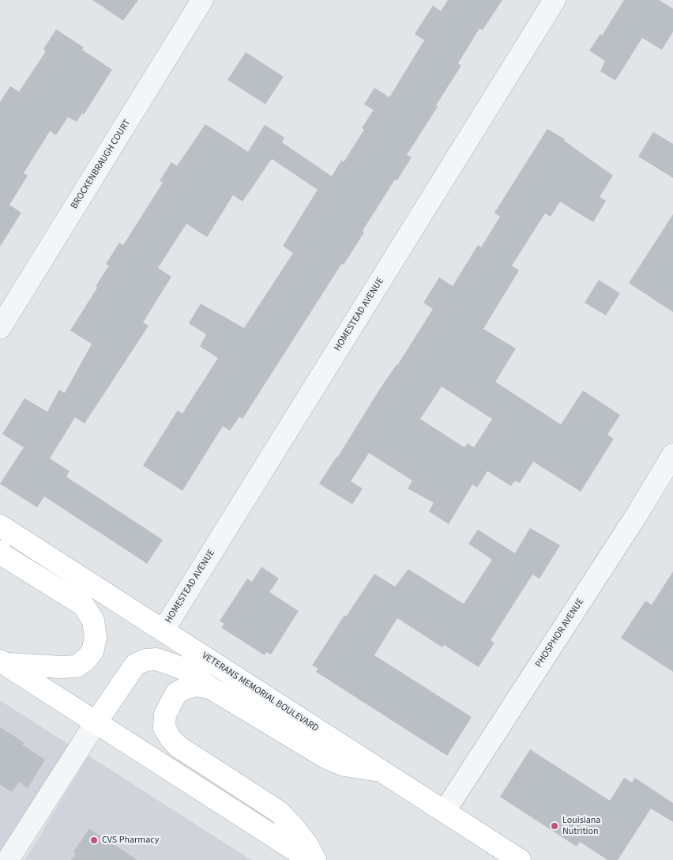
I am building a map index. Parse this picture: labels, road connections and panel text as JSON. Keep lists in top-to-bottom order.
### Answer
{
  "streets": {
    "main road": ["VETERANS MEMORIAL BOULEVARD"],
    "street": ["BROCKENBRAUGH COURT", "HOMESTEAD AVENUE", "PHOSPHOR AVENUE"]
  },
  "crossings": [
    ["HOMESTEAD AVENUE", "VETERANS MEMORIAL BOULEVARD"],
    ["PHOSPHOR AVENUE", "VETERANS MEMORIAL BOULEVARD"]
  ],
  "places": ["Louisiana Nutrition", "CVS Pharmacy"]
}
